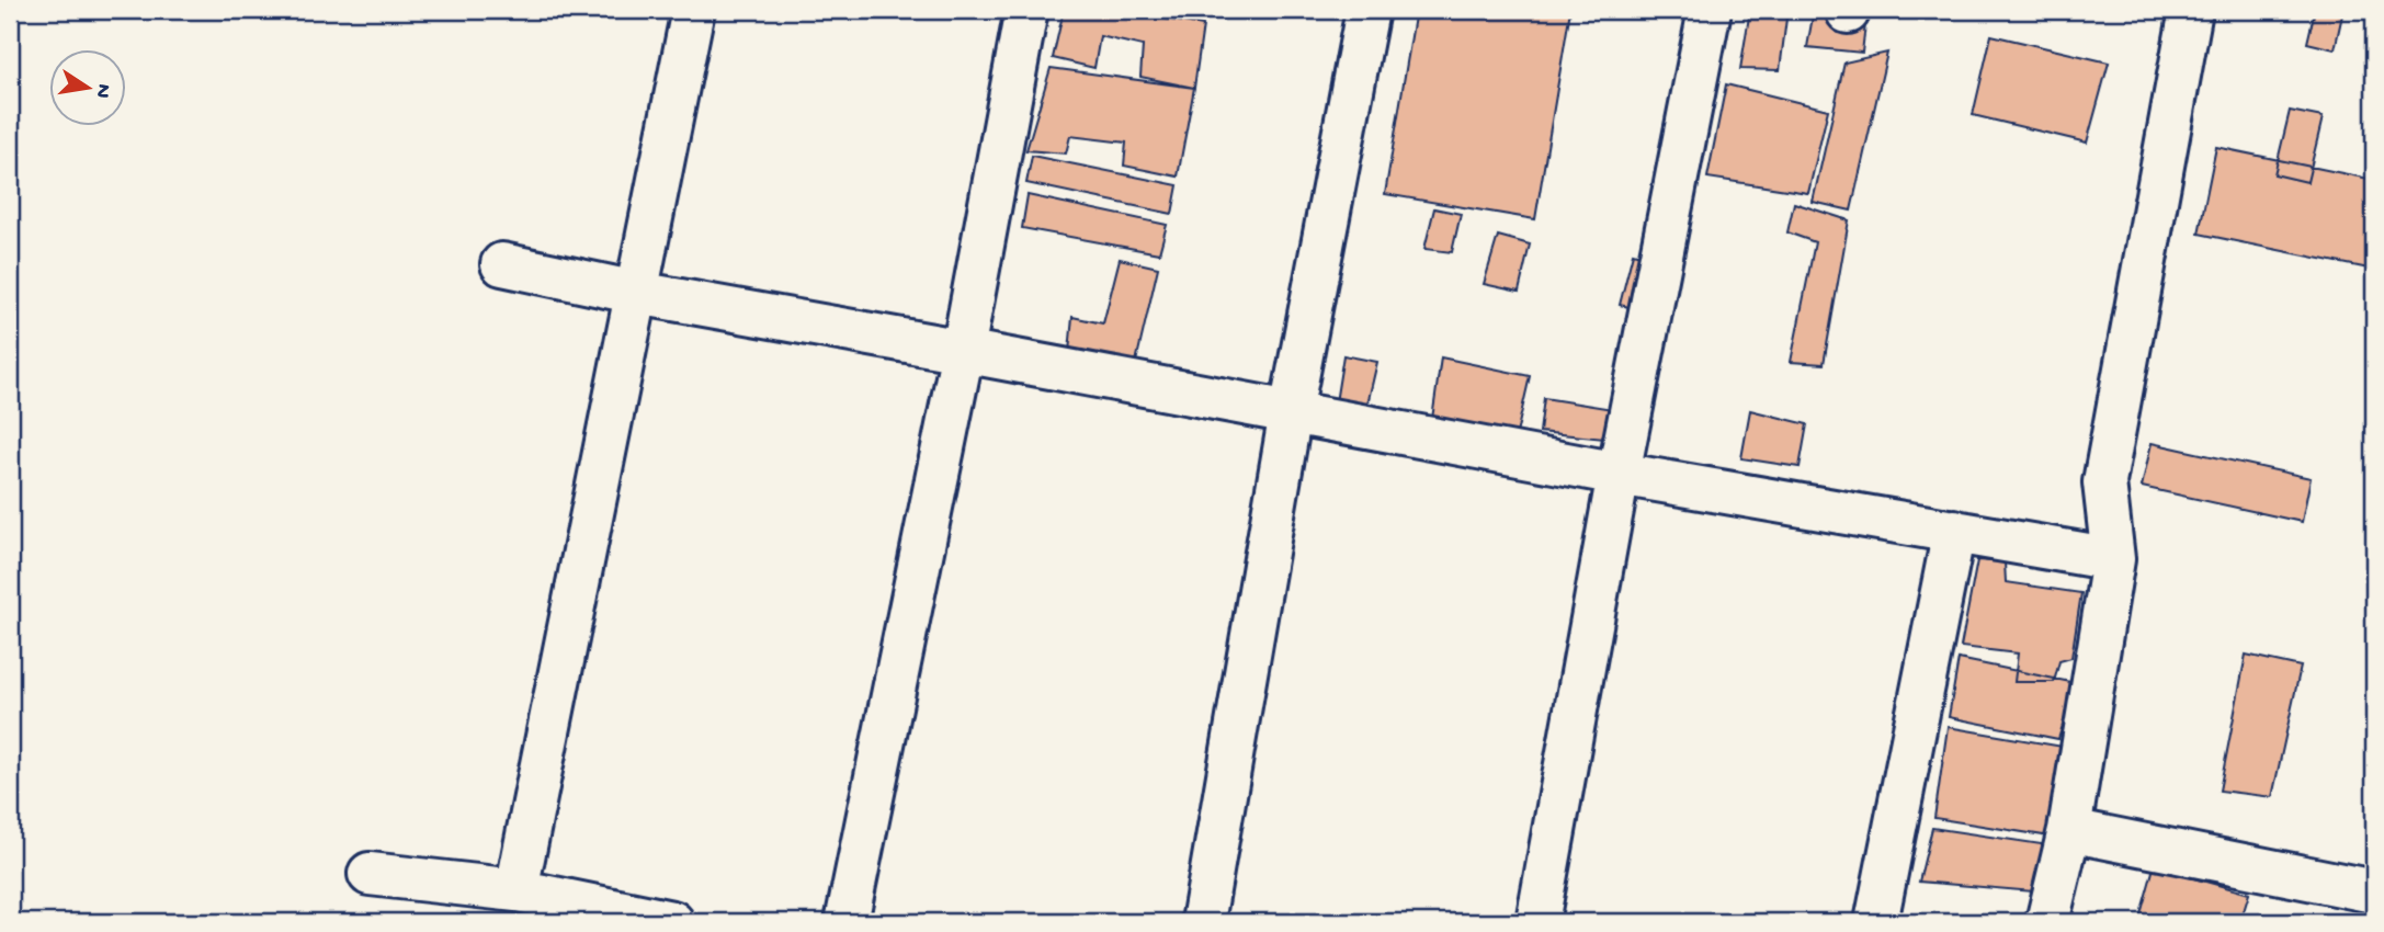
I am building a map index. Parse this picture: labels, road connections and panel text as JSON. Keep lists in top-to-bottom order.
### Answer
{
  "north": "right"
}
